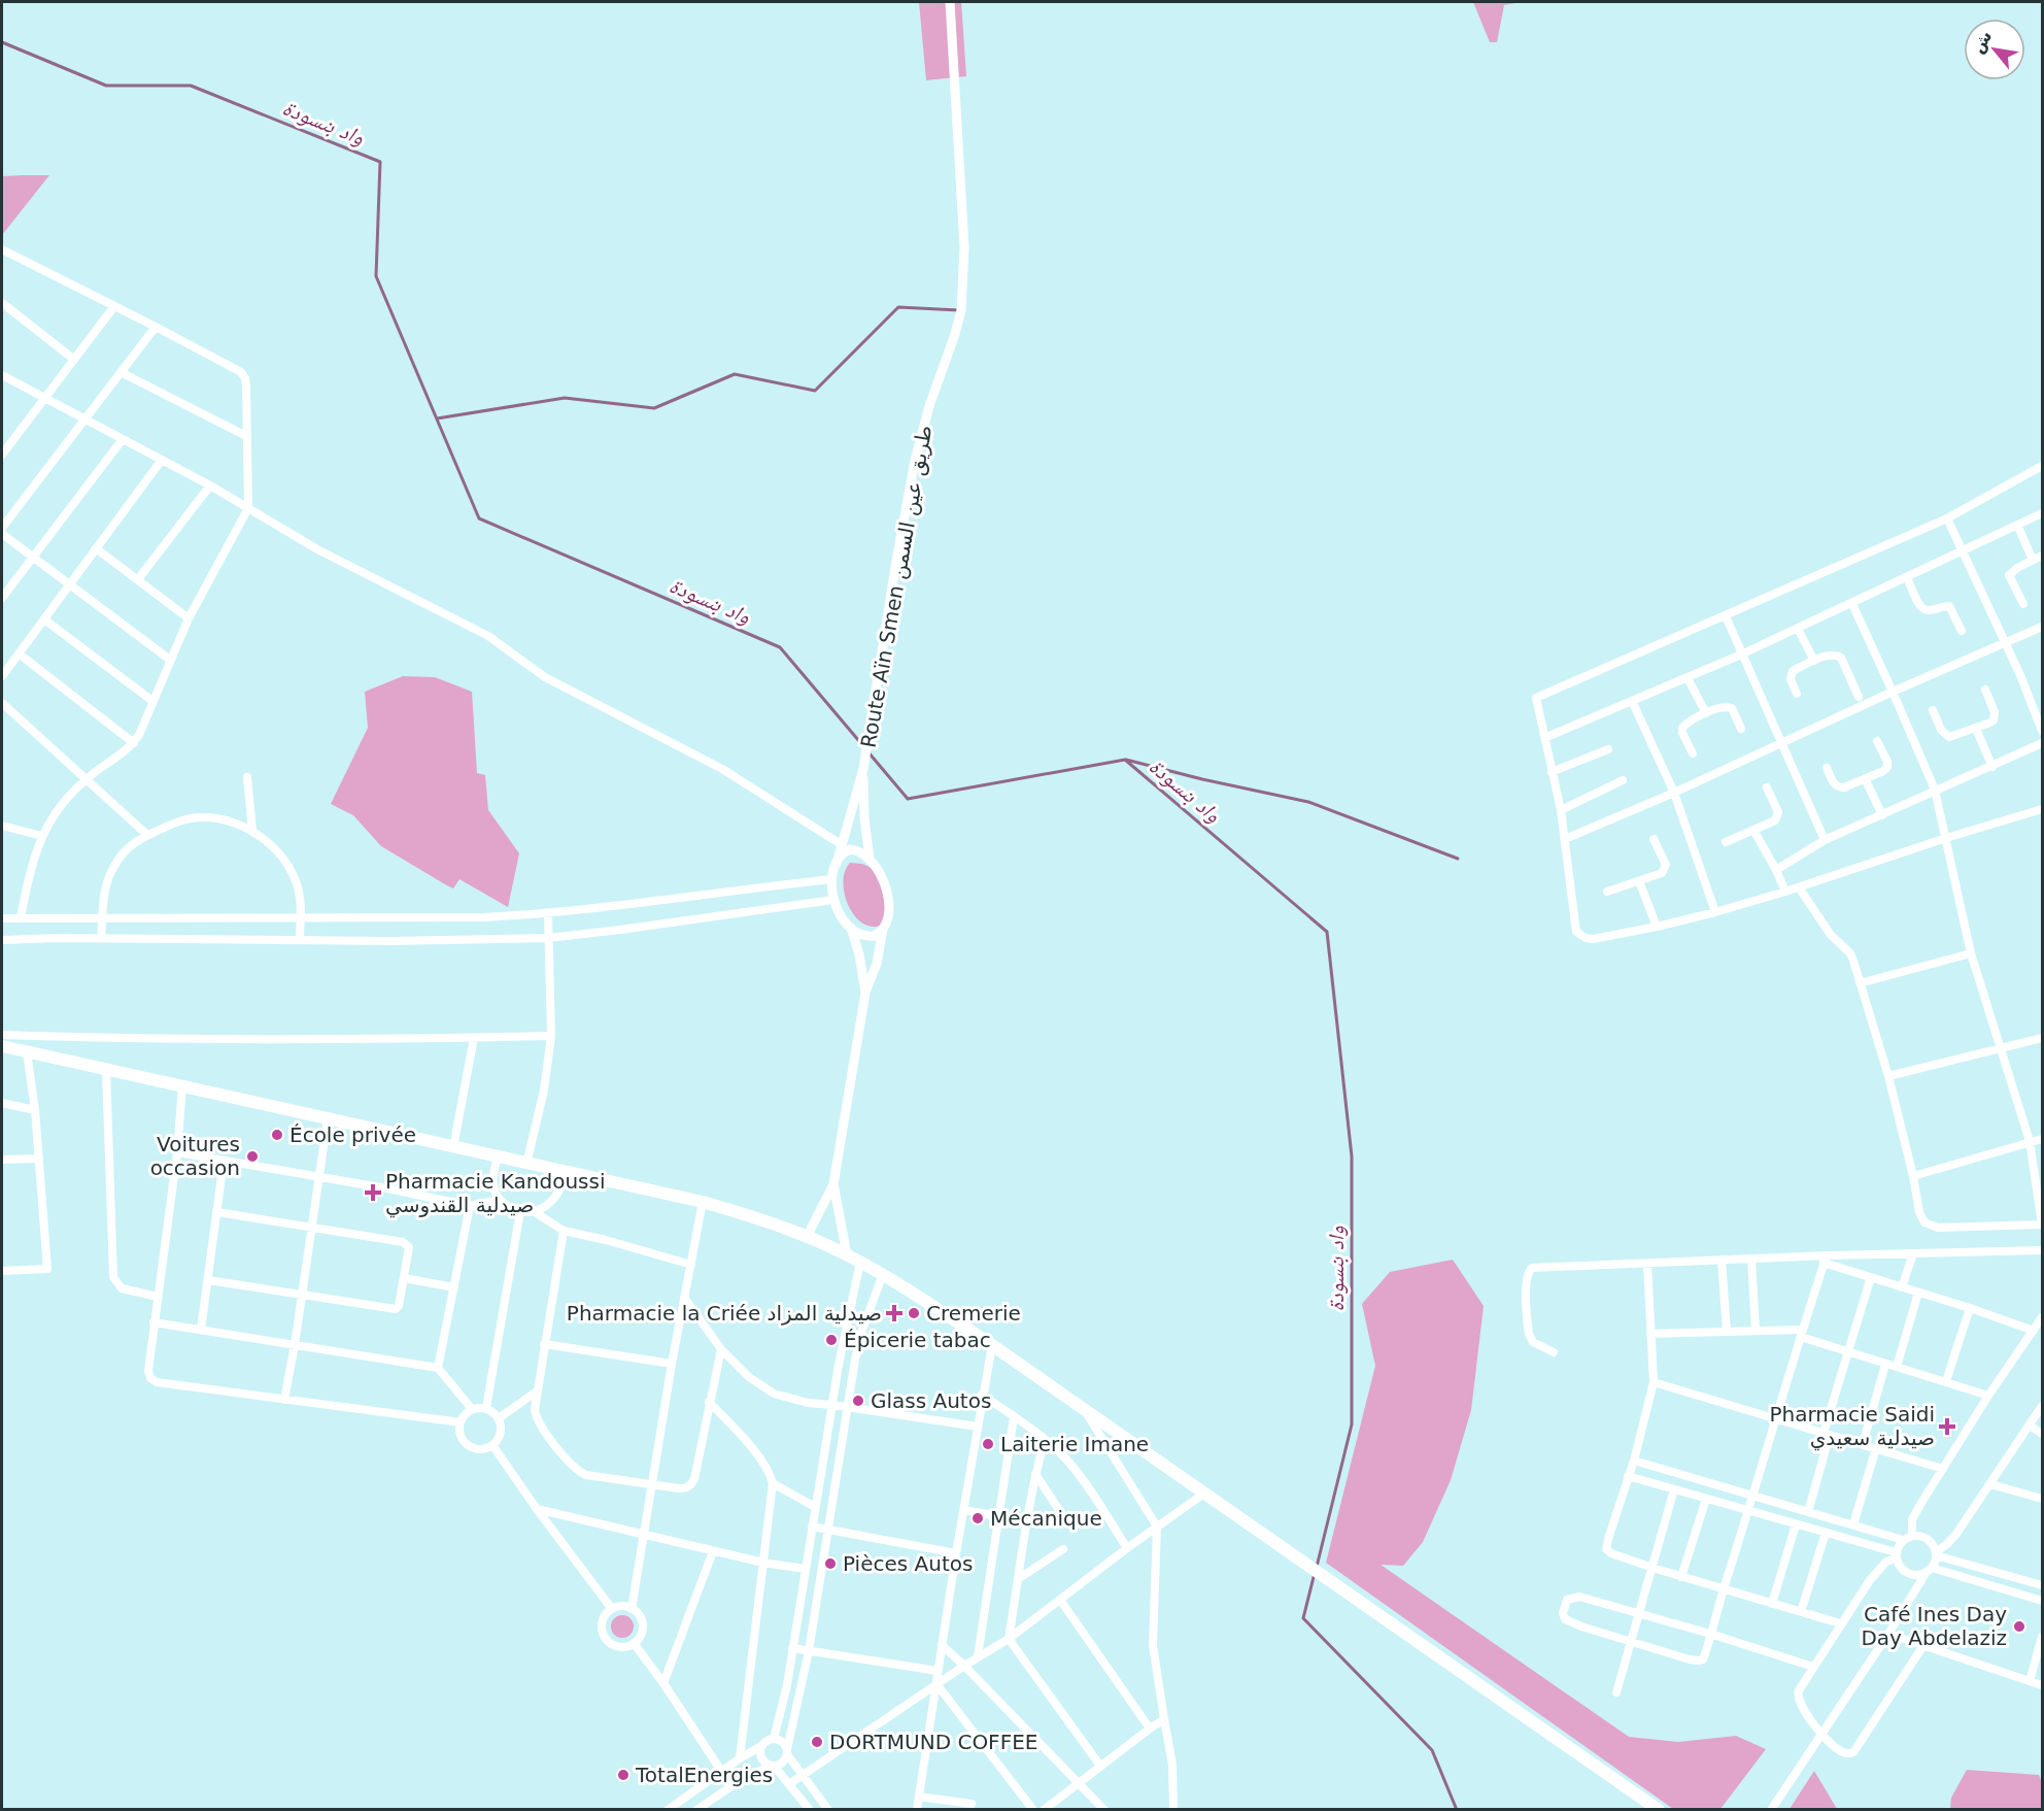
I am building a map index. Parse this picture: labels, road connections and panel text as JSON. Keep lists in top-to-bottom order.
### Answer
{
  "streets": {
    "street": ["Route Aïn Smen طريق عين السمن"]
  },
  "water": ["واد بنسودة"],
  "places": {
    "other": [
      "École privée",
      "Voitures occasion",
      "Cremerie",
      "Épicerie tabac",
      "Glass Autos",
      "Laiterie Imane",
      "Mécanique",
      "Pièces Autos",
      "Café Ines Day Day Abdelaziz",
      "DORTMUND COFFEE",
      "TotalEnergies"
    ],
    "health": ["Pharmacie Kandoussi صيدلية القندوسي", "Pharmacie la Criée صيدلية المزاد", "Pharmacie Saidi صيدلية سعيدي"]
  },
  "north": "top left"
}
